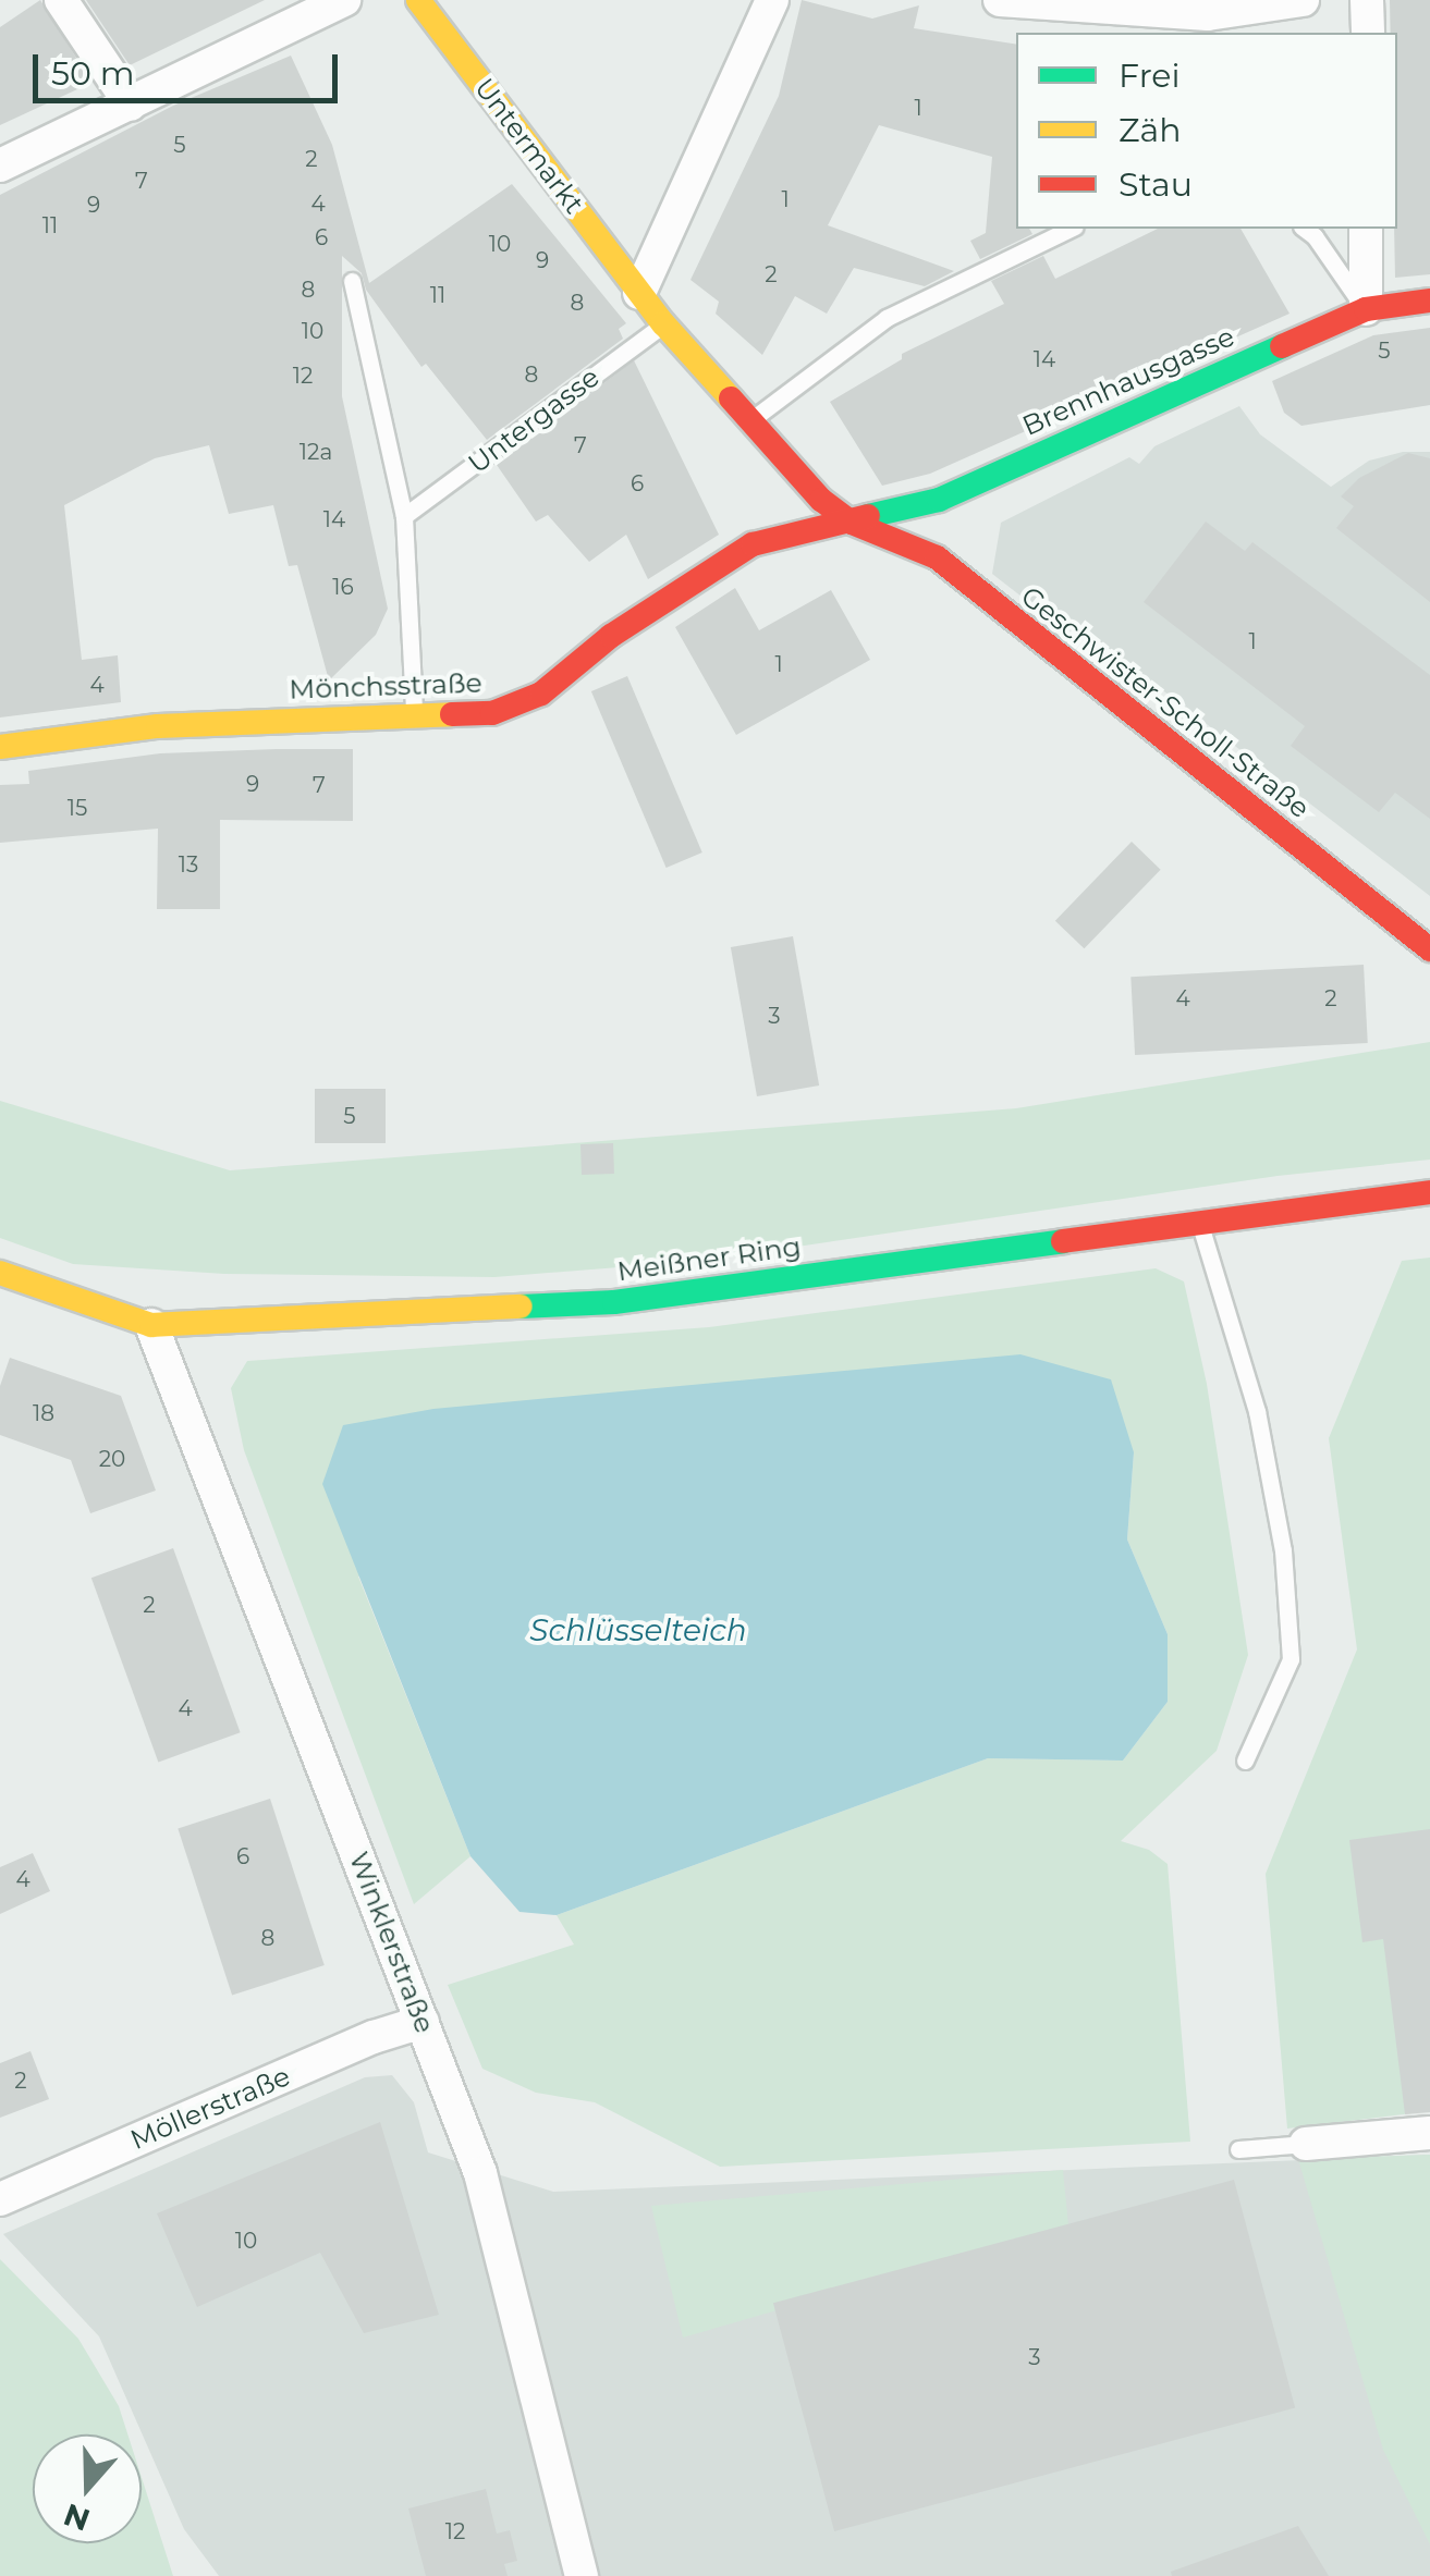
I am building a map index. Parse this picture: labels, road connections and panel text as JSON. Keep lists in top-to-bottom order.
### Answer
{
  "streets": {
    "street": [
      "Untermarkt",
      "Brennhausgasse",
      "Mönchsstraße",
      "Geschwister-Scholl-Straße",
      "Meißner Ring",
      "Winklerstraße",
      "Möllerstraße"
    ],
    "lane": ["Untergasse"]
  },
  "crossings": [
    ["Untermarkt", "Brennhausgasse"],
    ["Untermarkt", "Untergasse"],
    ["Untermarkt", "Mönchsstraße"],
    ["Untermarkt", "Geschwister-Scholl-Straße"],
    ["Brennhausgasse", "Mönchsstraße"],
    ["Brennhausgasse", "Geschwister-Scholl-Straße"],
    ["Mönchsstraße", "Geschwister-Scholl-Straße"],
    ["Meißner Ring", "Winklerstraße"],
    ["Winklerstraße", "Möllerstraße"]
  ],
  "water": ["Schlüsselteich"],
  "house_numbers": [
    "1",
    "5",
    "2",
    "7",
    "1",
    "4",
    "9",
    "11",
    "6",
    "10",
    "9",
    "2",
    "8",
    "11",
    "8",
    "10",
    "5",
    "14",
    "8",
    "12",
    "7",
    "12a",
    "6",
    "14",
    "16",
    "1",
    "1",
    "4",
    "9",
    "7",
    "15",
    "13",
    "4",
    "2",
    "3",
    "5",
    "18",
    "20",
    "2",
    "4",
    "6",
    "4",
    "8",
    "2",
    "10",
    "3",
    "12"
  ],
  "legend": ["Frei", "Zäh", "Stau"],
  "scale_bar": "50 m",
  "north": "bottom"
}
